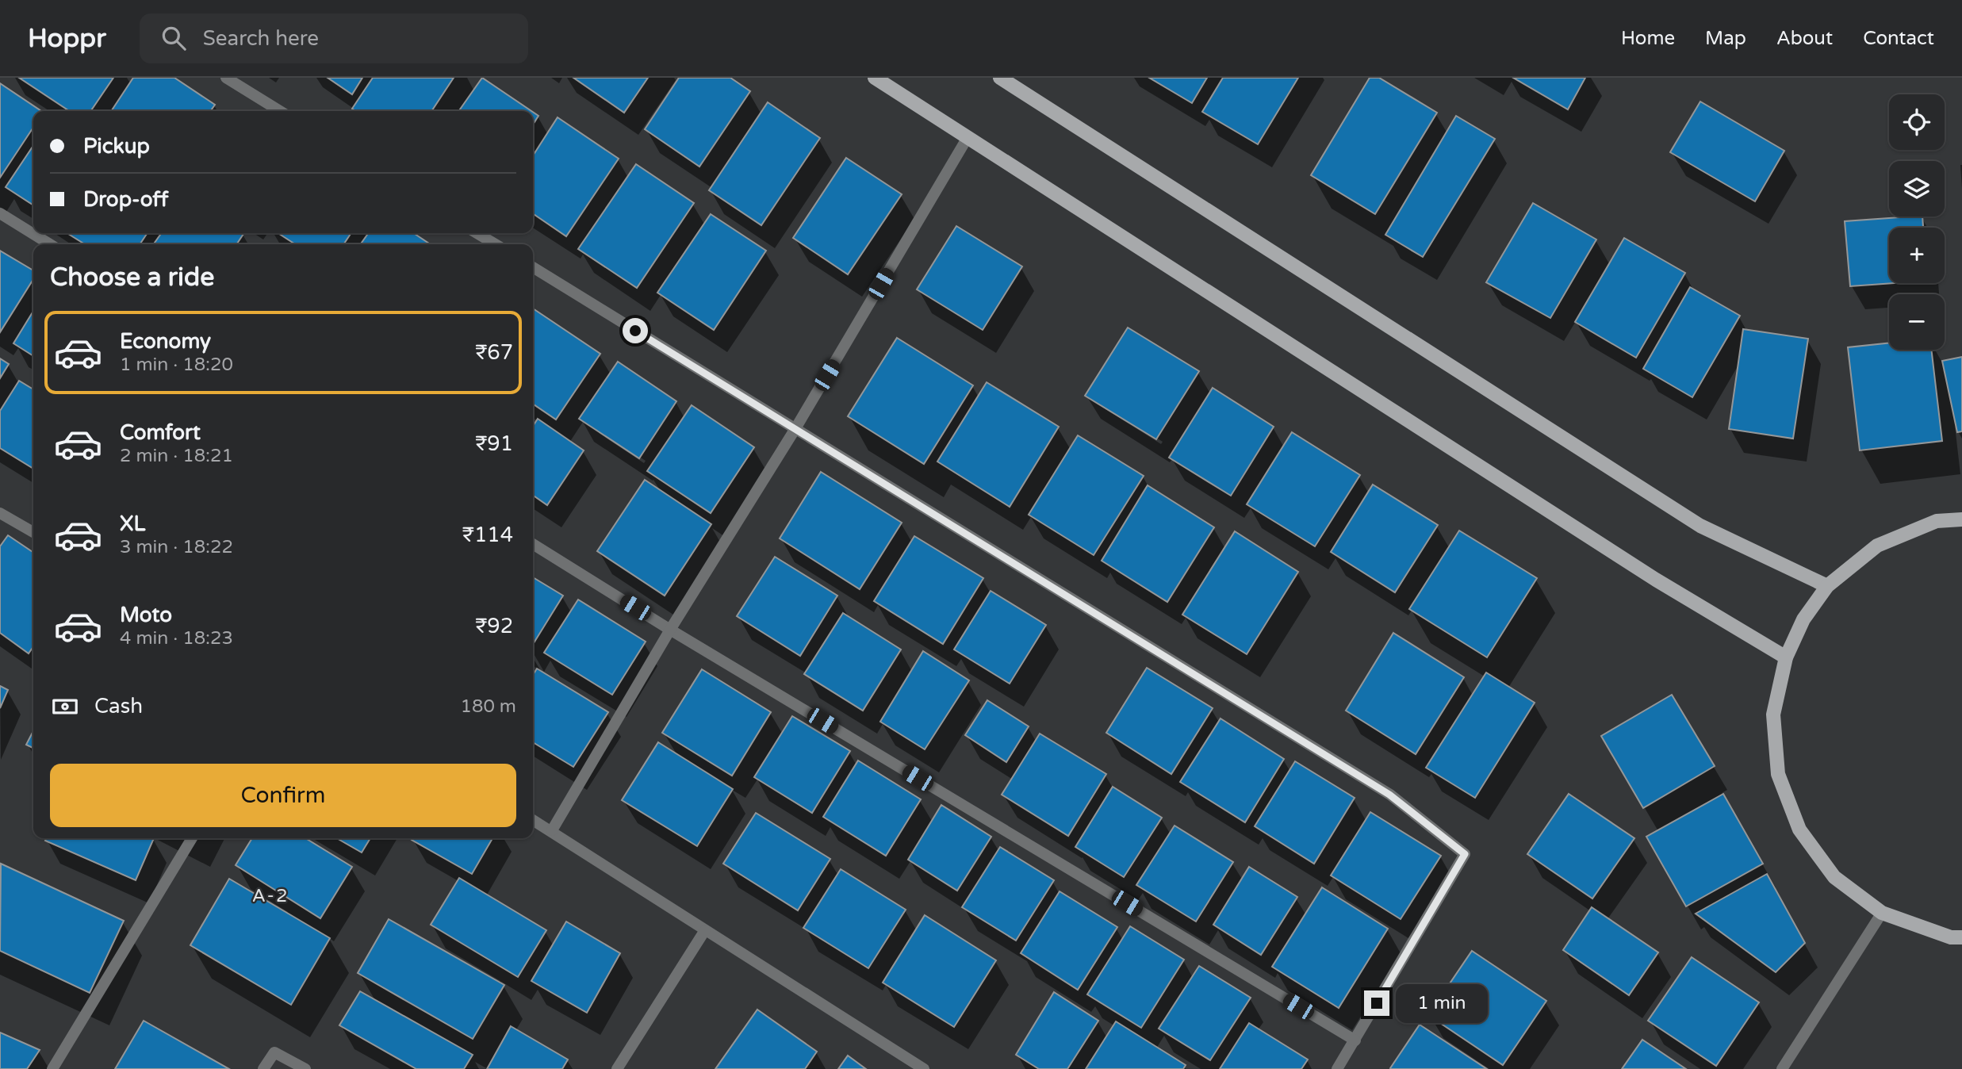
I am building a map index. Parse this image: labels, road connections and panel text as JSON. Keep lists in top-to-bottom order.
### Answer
{
  "districts": ["A-2"],
  "page": {
    "header": "Hoppr",
    "search": "Search here",
    "nav": [
      "Home",
      "Map",
      "About",
      "Contact"
    ],
    "map_buttons": ["+", "−"],
    "banner": ["Pickup", "Drop-off"],
    "heading": "Choose a ride",
    "list": [
      {
        "name": "Economy",
        "note": "1 min · 18:20",
        "value": "₹67"
      },
      {
        "name": "Comfort",
        "note": "2 min · 18:21",
        "value": "₹91"
      },
      {
        "name": "XL",
        "note": "3 min · 18:22",
        "value": "₹114"
      },
      {
        "name": "Moto",
        "note": "4 min · 18:23",
        "value": "₹92"
      }
    ],
    "pay": ["Cash", "180 m"],
    "buttons": "Confirm",
    "bubble": "1 min"
  }
}
